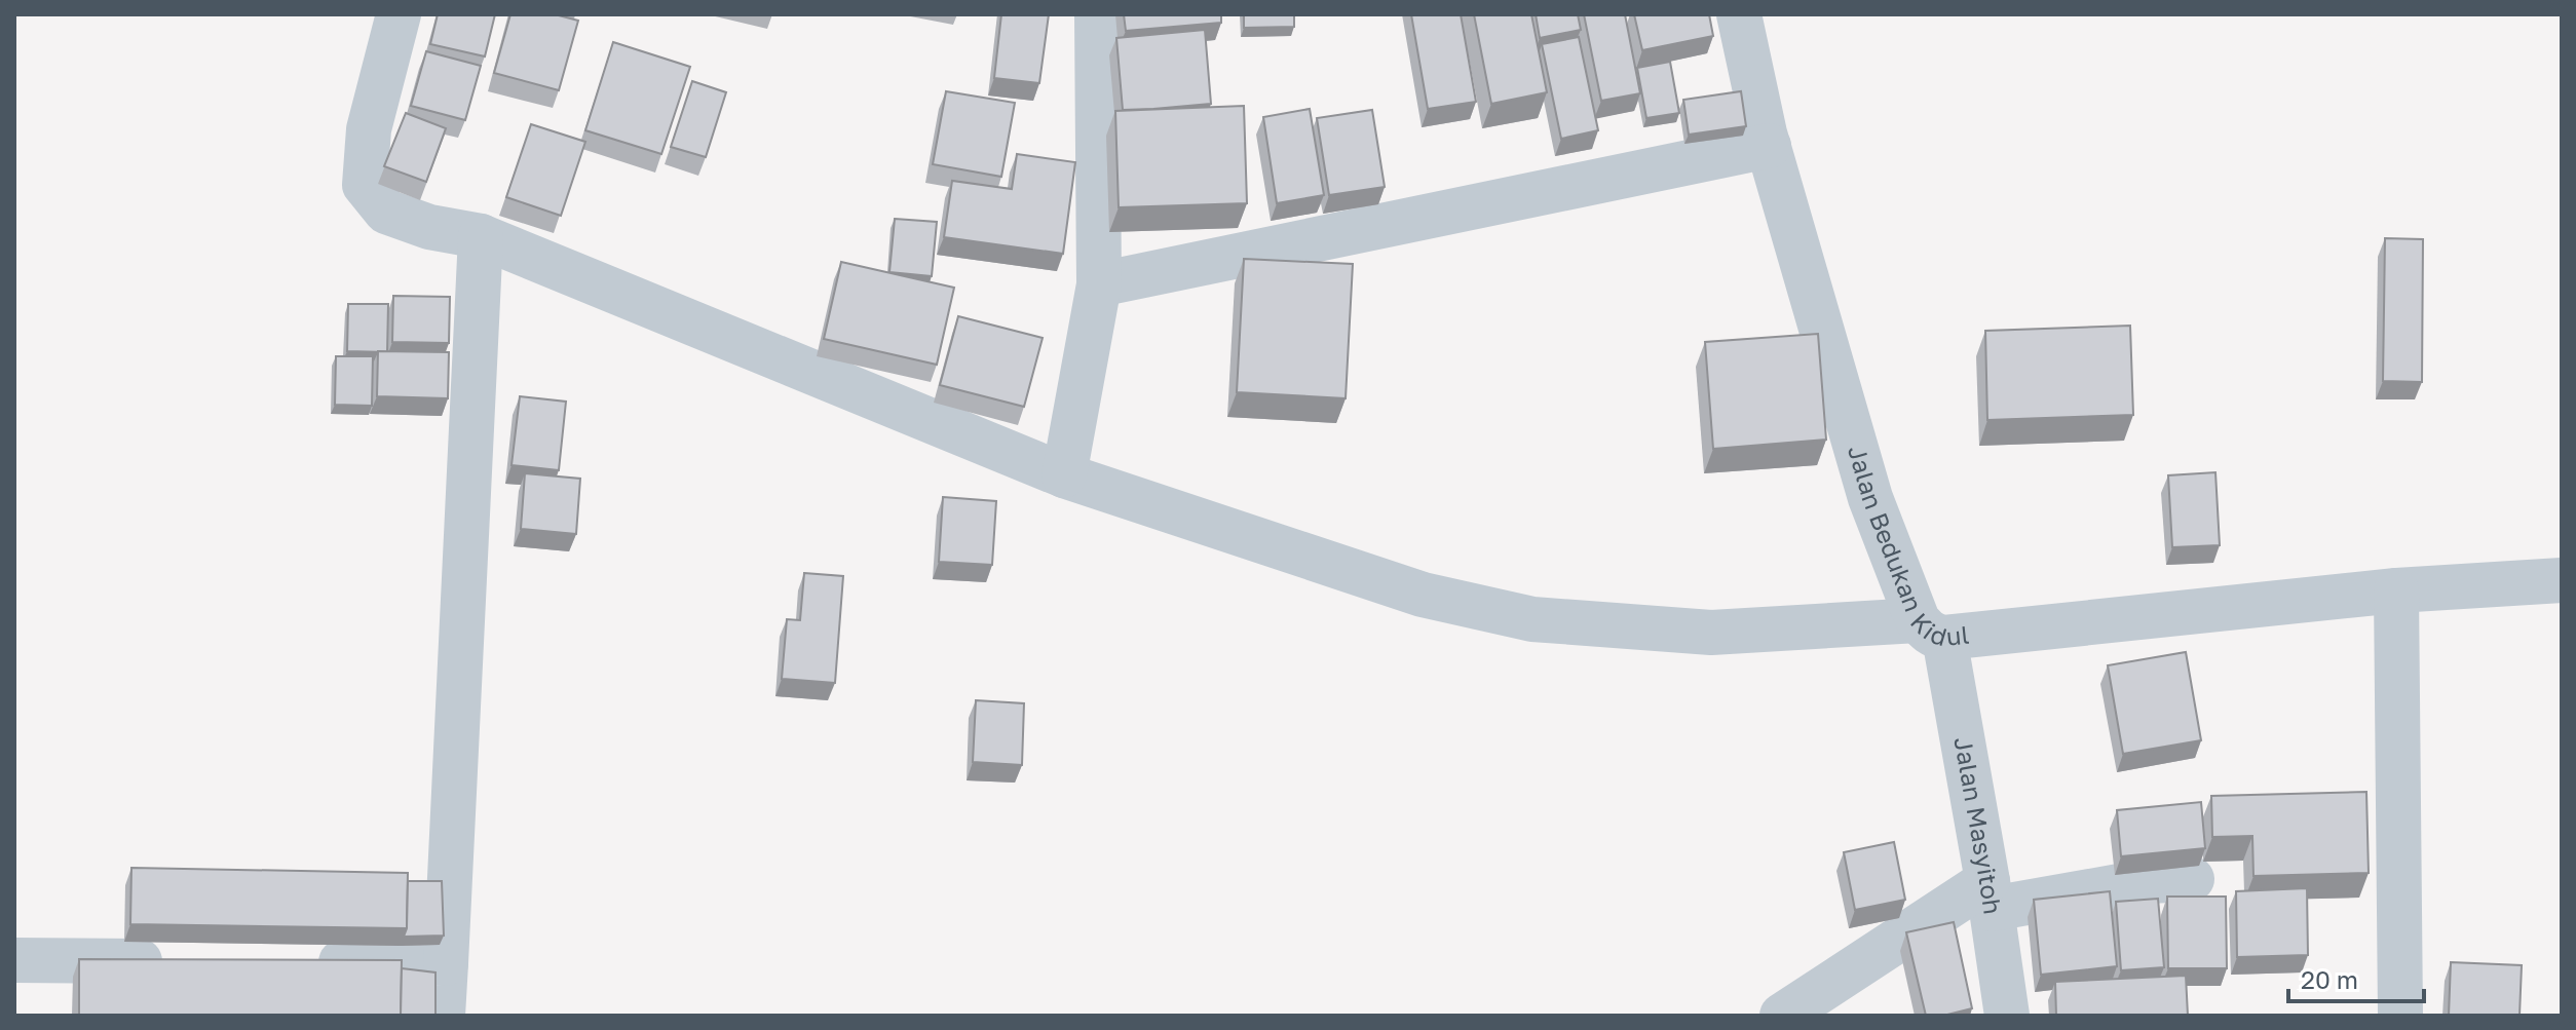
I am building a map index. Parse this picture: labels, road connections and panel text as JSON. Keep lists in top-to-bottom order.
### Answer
{
  "streets": {
    "street": ["Jalan Bedukan Kidul", "Jalan Masyitoh"]
  },
  "crossings": [
    ["Jalan Bedukan Kidul", "Jalan Masyitoh"]
  ],
  "scale_bar": "20 m"
}
